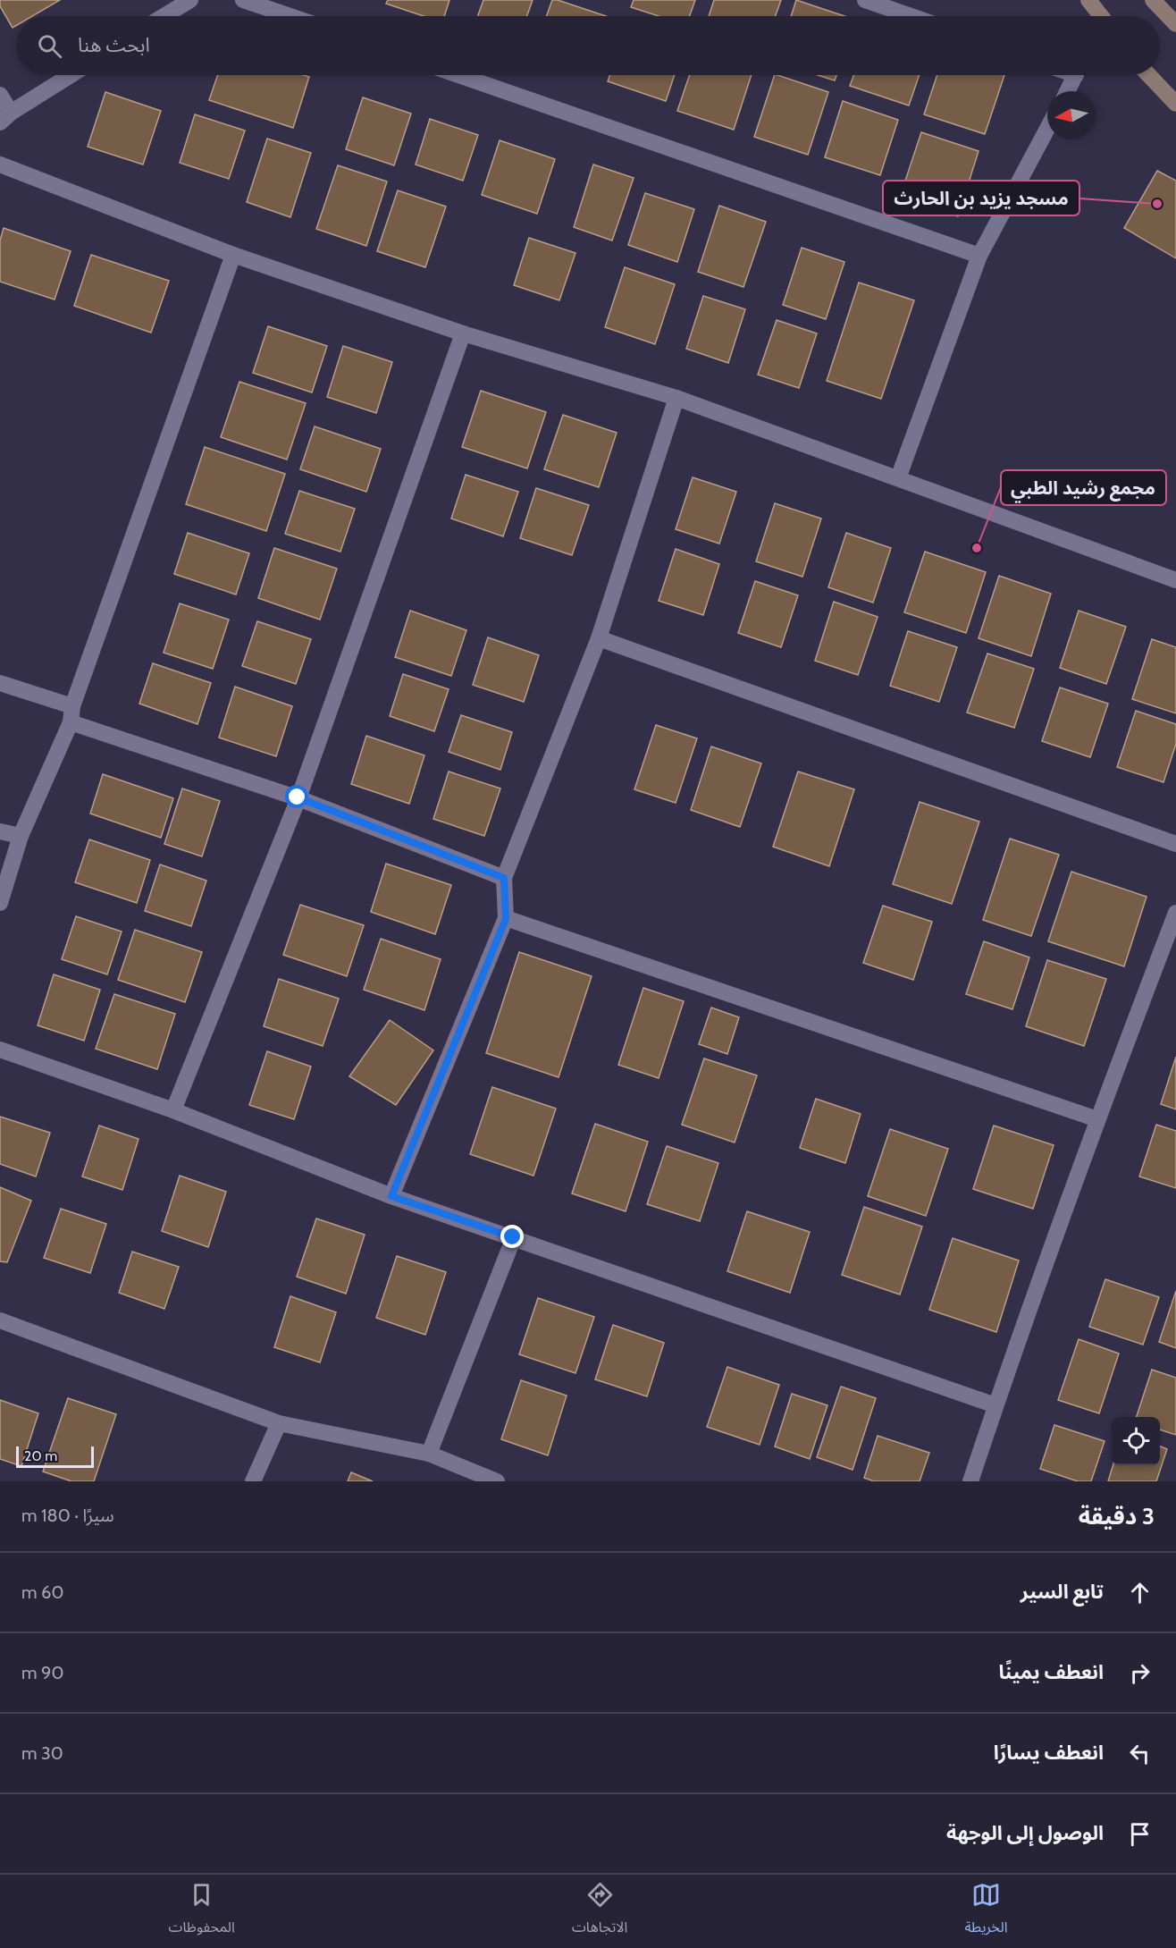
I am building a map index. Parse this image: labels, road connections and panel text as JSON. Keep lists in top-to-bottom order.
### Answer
{
  "places": ["مسجد يزيد بن الحارث", "مجمع رشيد الطبي"],
  "scale_bar": "20 m",
  "north": "left",
  "page": {
    "search": "ابحث هنا",
    "scale": "20 m",
    "heading": ["3 دقيقة", "سيرًا · 180 m"],
    "list": [
      ["تابع السير", "60 m"],
      ["انعطف يمينًا", "90 m"],
      ["انعطف يسارًا", "30 m"],
      "الوصول إلى الوجهة"
    ],
    "nav": ["الخريطة", "الاتجاهات", "المحفوظات"]
  }
}
